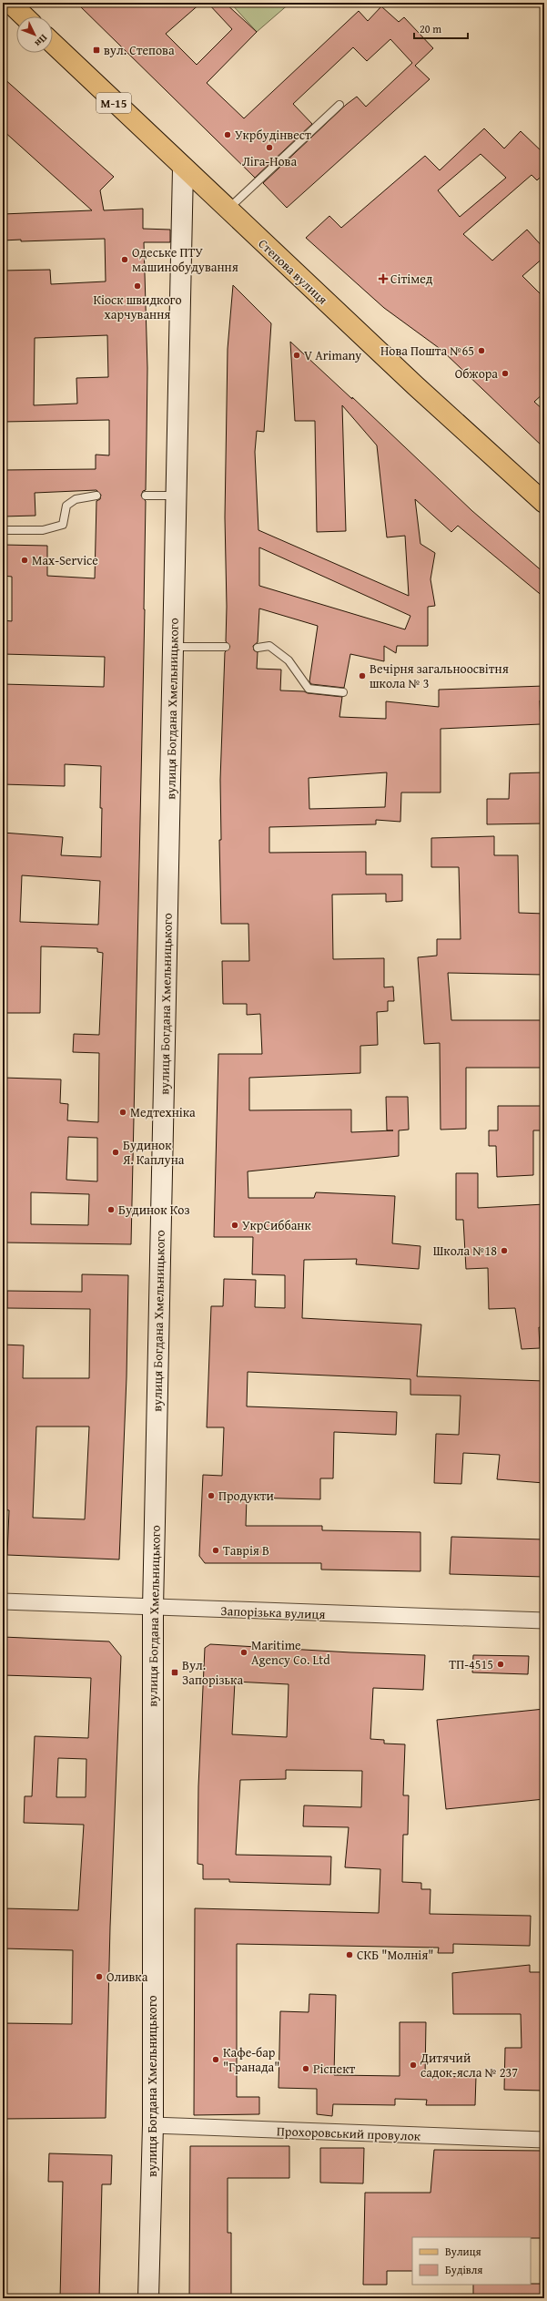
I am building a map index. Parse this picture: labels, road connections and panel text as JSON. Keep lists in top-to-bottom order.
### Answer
{
  "streets": {
    "main road": ["М-15", "Степова вулиця", "вулиця Богдана Хмельницького"],
    "street": ["Запорізька вулиця", "Прохоровський провулок"]
  },
  "crossings": [
    ["Степова вулиця", "вулиця Богдана Хмельницького"],
    ["вулиця Богдана Хмельницького", "Запорізька вулиця"],
    ["вулиця Богдана Хмельницького", "Прохоровський провулок"]
  ],
  "places": {
    "transit": ["вул. Степова", "Вул. Запорізька"],
    "other": [
      "Укрбудінвест",
      "Ліга-Нова",
      "Одеське ПТУ машинобудування",
      "Кіоск швидкого харчування",
      "Нова Пошта №65",
      "V Arimany",
      "Обжора",
      "Max-Service",
      "Вечірня загальноосвітня школа № 3",
      "Медтехніка",
      "Будинок Я. Каплуна",
      "Будинок Коз",
      "УкрСиббанк",
      "Школа №18",
      "Продукти",
      "Таврія В",
      "Maritime Agency Co. Ltd",
      "ТП-4515",
      "СКБ \"Молнія\"",
      "Оливка",
      "Кафе-бар \"Гранада\"",
      "Дитячий садок-ясла № 237",
      "Ріспект"
    ],
    "health": ["Сітімед"]
  },
  "legend": ["Вулиця", "Будівля"],
  "scale_bar": "20 m",
  "north": "bottom right"
}
